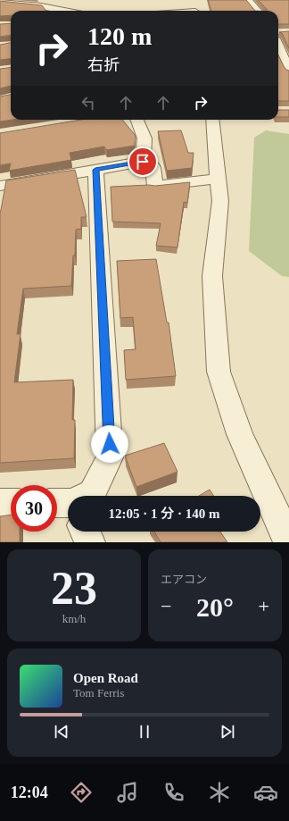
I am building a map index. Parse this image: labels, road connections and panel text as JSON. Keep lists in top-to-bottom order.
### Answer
{
  "page": {
    "turn": ["120 m", "右折"],
    "limit": "30",
    "trip": "12:05 · 1 分 · 140 m",
    "tile": [
      ["23", "km/h"],
      "エアコン"
    ],
    "heat": ["−", "20°", "+"],
    "song": ["Open Road", "Tom Ferris"],
    "tabs": "12:04"
  }
}
